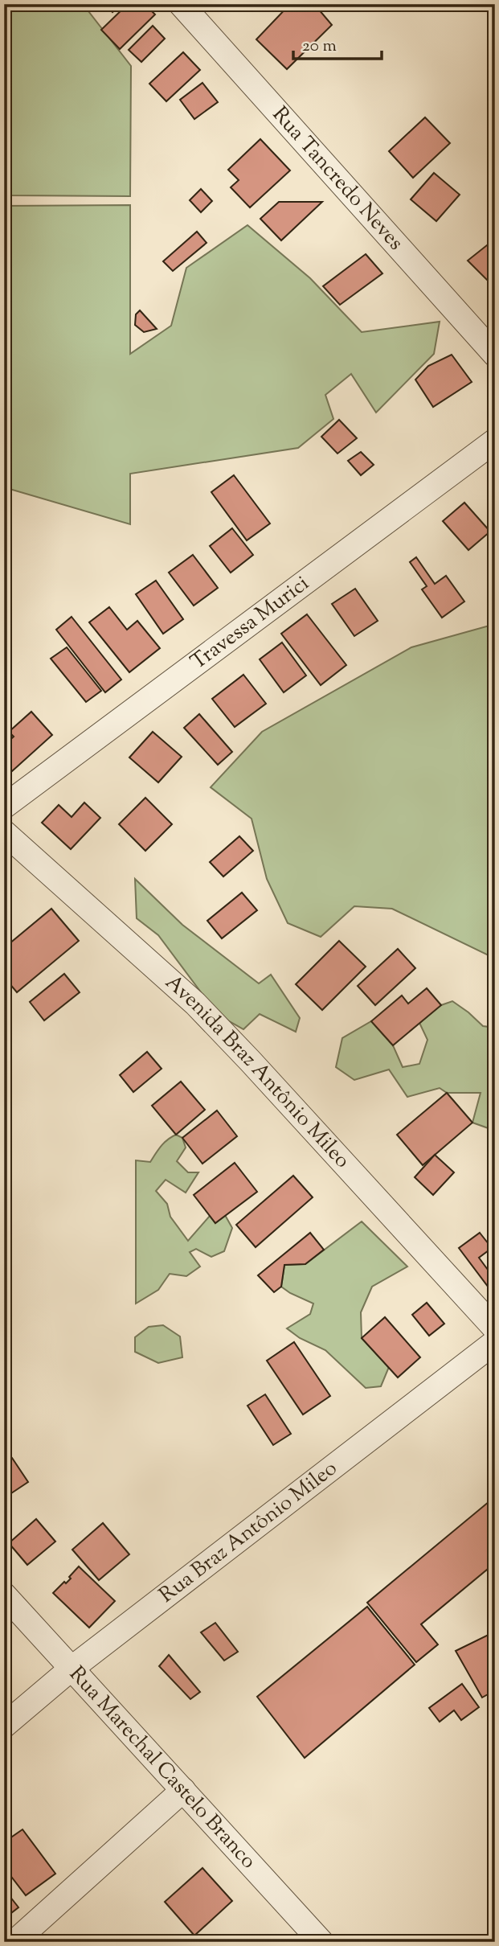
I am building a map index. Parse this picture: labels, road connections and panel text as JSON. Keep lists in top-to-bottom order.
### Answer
{
  "streets": {
    "street": [
      "Rua Tancredo Neves",
      "Travessa Murici",
      "Avenida Braz Antônio Mileo",
      "Rua Braz Antônio Mileo",
      "Rua Marechal Castelo Branco"
    ]
  },
  "crossings": [
    ["Rua Braz Antônio Mileo", "Rua Marechal Castelo Branco"]
  ],
  "scale_bar": "20 m"
}
